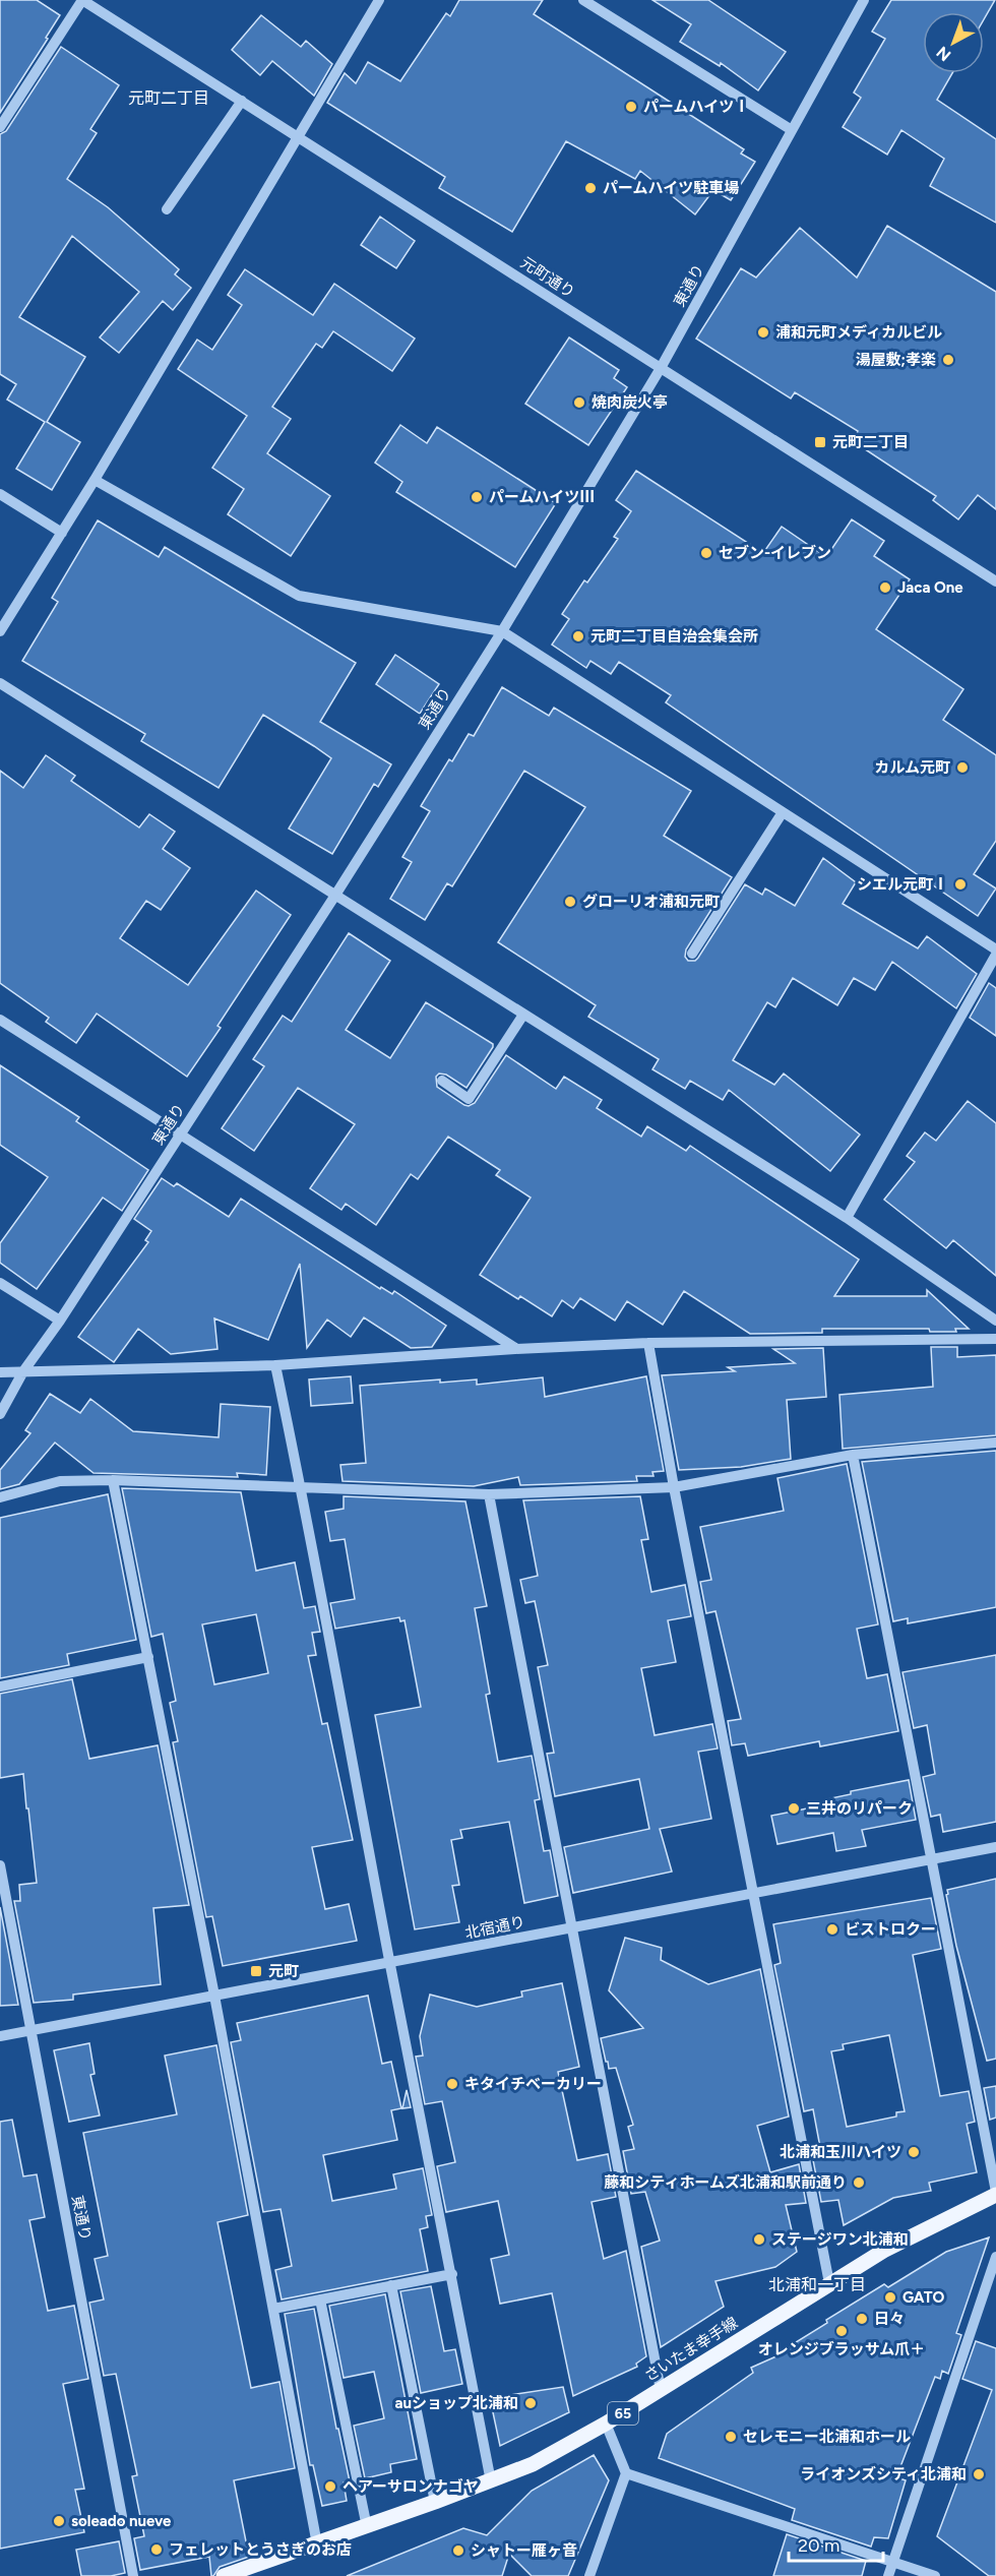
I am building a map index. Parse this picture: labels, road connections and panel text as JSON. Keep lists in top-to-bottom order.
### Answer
{
  "streets": {
    "main road": ["さいたま幸手線", "65"],
    "street": ["元町通り", "東通り", "北宿通り"]
  },
  "crossings": [
    ["元町通り", "東通り"],
    ["東通り", "北宿通り"]
  ],
  "districts": ["元町二丁目", "北浦和一丁目"],
  "places": {
    "other": [
      "パームハイツⅠ",
      "パームハイツ駐車場",
      "浦和元町メディカルビル",
      "湯屋敷;孝楽",
      "焼肉炭火亭",
      "パームハイツⅢ",
      "セブン-イレブン",
      "Jaca One",
      "元町二丁目自治会集会所",
      "カルム元町",
      "シエル元町Ⅰ",
      "グローリオ浦和元町",
      "三井のリパーク",
      "ビストロクー",
      "キタイチベーカリー",
      "北浦和玉川ハイツ",
      "藤和シティホームズ北浦和駅前通り",
      "ステージワン北浦和",
      "GATO",
      "日々",
      "オレンジブラッサム爪＋",
      "auショップ北浦和",
      "セレモニー北浦和ホール",
      "ライオンズシティ北浦和",
      "ヘアーサロンナゴヤ",
      "soleado nueve",
      "フェレットとうさぎのお店",
      "シャトー雁ヶ音"
    ],
    "transit": ["元町二丁目", "元町"]
  },
  "scale_bar": "20 m",
  "north": "bottom left"
}
